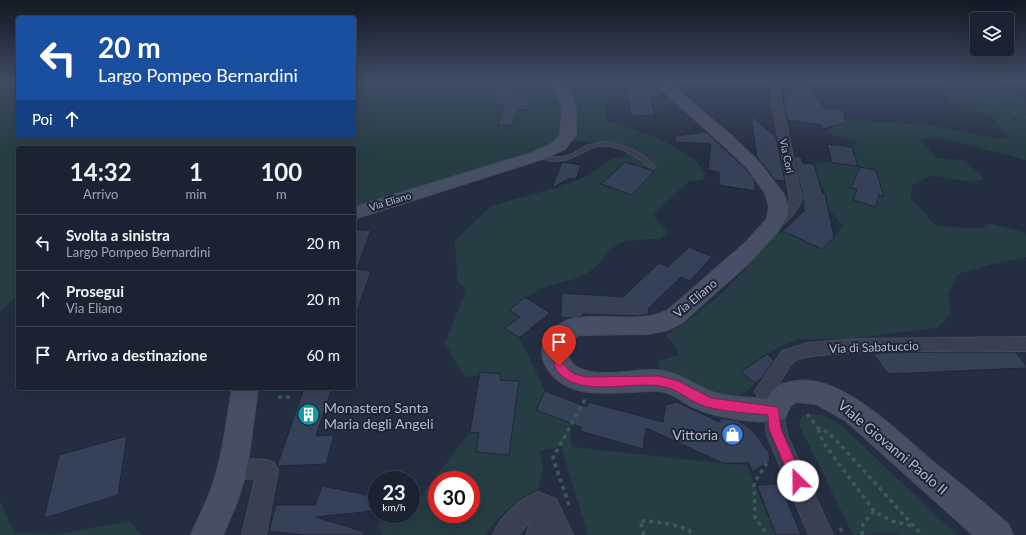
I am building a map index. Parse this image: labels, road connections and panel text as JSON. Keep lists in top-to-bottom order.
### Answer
{
  "streets": {
    "street": [
      "Via Cori",
      "Via Eliano",
      "Via di Sabatuccio",
      "Viale Giovanni Paolo II"
    ]
  },
  "crossings": [
    ["Via Cori", "Via Eliano"],
    ["Via Eliano", "Via di Sabatuccio"],
    ["Via Eliano", "Viale Giovanni Paolo II"],
    ["Via di Sabatuccio", "Viale Giovanni Paolo II"]
  ],
  "places": {
    "building": ["Monastero Santa Maria degli Angeli"],
    "shop": ["Vittoria"]
  },
  "page": {
    "turn": ["20 m", "Largo Pompeo Bernardini"],
    "then": "Poi",
    "eta": [
      "14:32",
      "Arrivo",
      "1",
      "min",
      "100",
      "m"
    ],
    "list": [
      {
        "name": "Svolta a sinistra",
        "note": "Largo Pompeo Bernardini",
        "value": "20 m"
      },
      {
        "name": "Prosegui",
        "note": "Via Eliano",
        "value": "20 m"
      },
      {
        "name": "Arrivo a destinazione",
        "value": "60 m"
      }
    ],
    "speed": "23 km/h",
    "limit": "30"
  }
}
